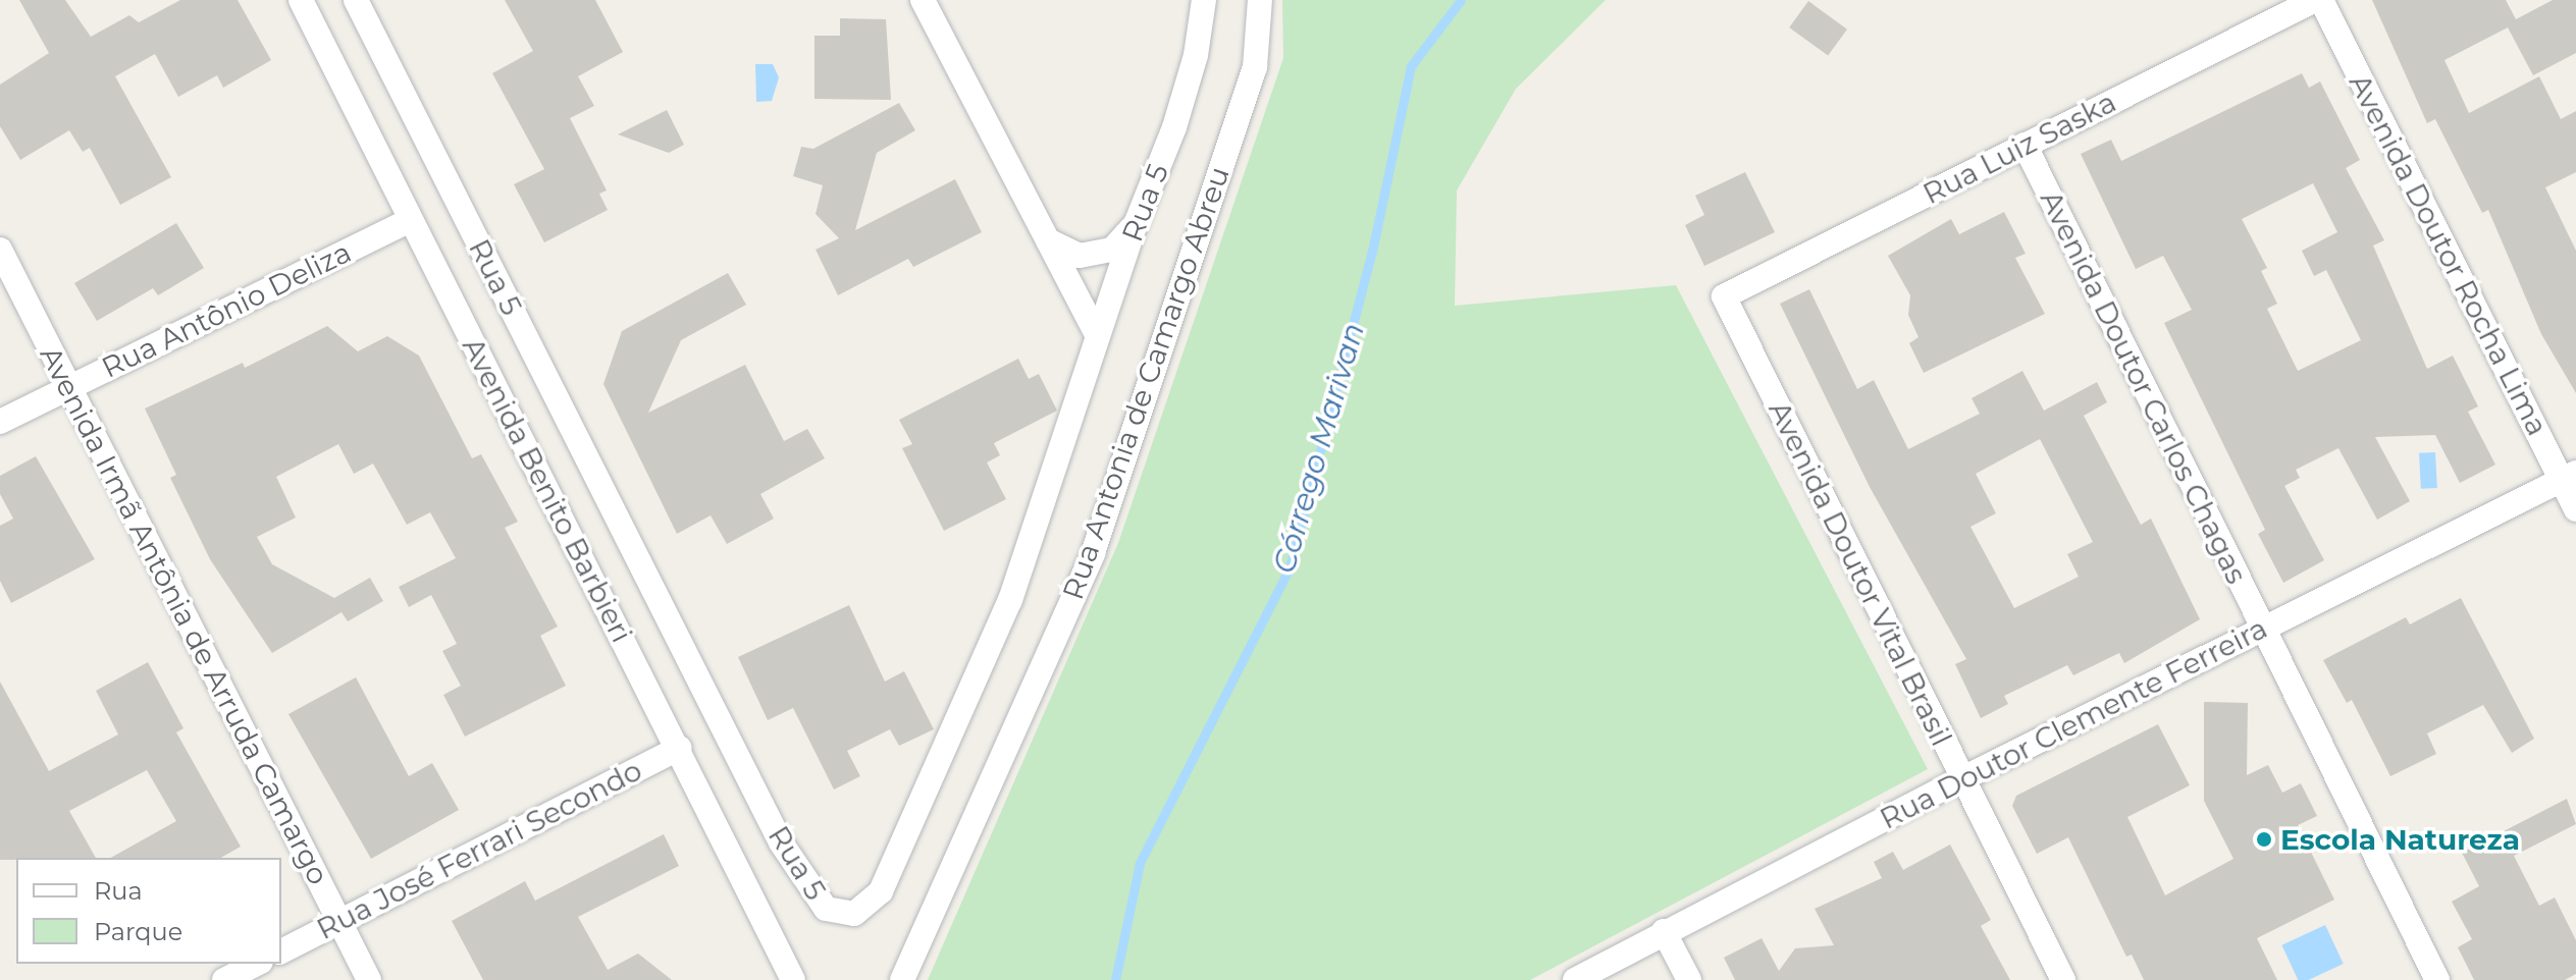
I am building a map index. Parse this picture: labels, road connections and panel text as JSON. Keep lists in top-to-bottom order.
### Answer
{
  "streets": {
    "street": [
      "Rua Luiz Saska",
      "Rua 5",
      "Avenida Doutor Rocha Lima",
      "Rua Antônio Deliza",
      "Rua Antonia de Camargo Abreu",
      "Avenida Doutor Carlos Chagas",
      "Avenida Benito Barbieri",
      "Avenida Doutor Vital Brasil",
      "Avenida Irmã Antônia de Arruda Camargo",
      "Rua Doutor Clemente Ferreira",
      "Rua José Ferrari Secondo"
    ]
  },
  "crossings": [
    ["Rua Luiz Saska", "Avenida Doutor Carlos Chagas"],
    ["Rua Luiz Saska", "Avenida Doutor Vital Brasil"],
    ["Avenida Doutor Rocha Lima", "Rua Doutor Clemente Ferreira"],
    ["Rua Antônio Deliza", "Avenida Benito Barbieri"],
    ["Rua Antônio Deliza", "Avenida Irmã Antônia de Arruda Camargo"],
    ["Avenida Doutor Carlos Chagas", "Rua Doutor Clemente Ferreira"],
    ["Avenida Benito Barbieri", "Rua José Ferrari Secondo"],
    ["Avenida Doutor Vital Brasil", "Rua Doutor Clemente Ferreira"],
    ["Avenida Irmã Antônia de Arruda Camargo", "Rua José Ferrari Secondo"]
  ],
  "water": ["Córrego Marivan"],
  "places": ["Escola Natureza"],
  "legend": ["Rua", "Parque"]
}
